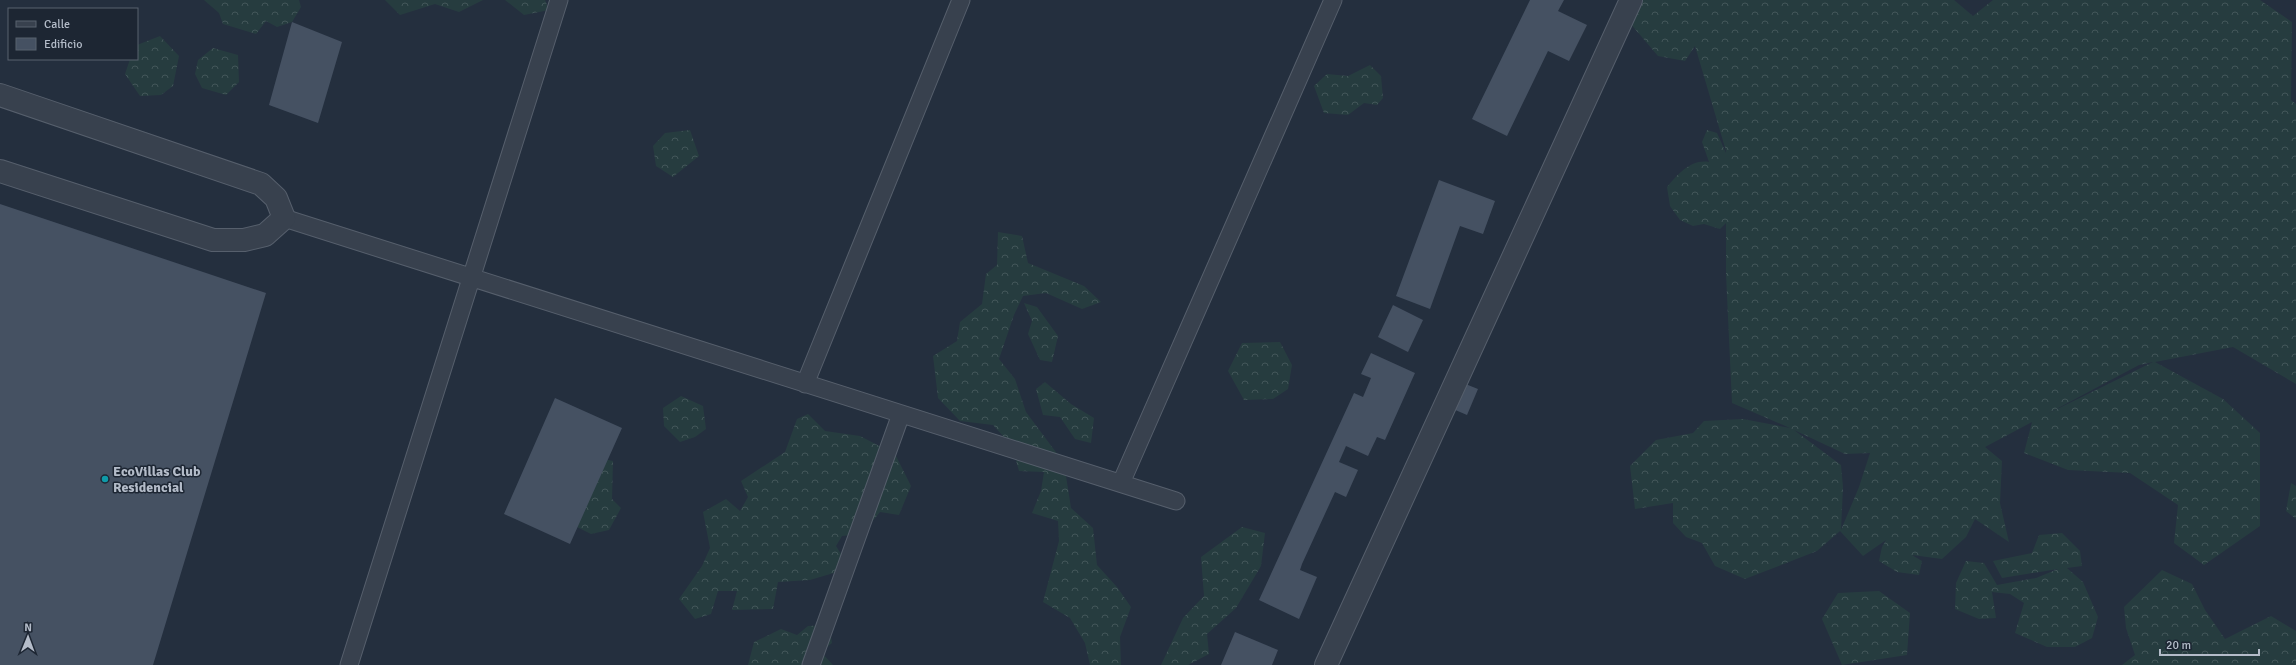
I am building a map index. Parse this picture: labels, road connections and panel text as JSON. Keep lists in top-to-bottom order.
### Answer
{
  "places": ["EcoVillas Club Residencial"],
  "legend": ["Calle", "Edificio"],
  "scale_bar": "20 m",
  "north": "top"
}
